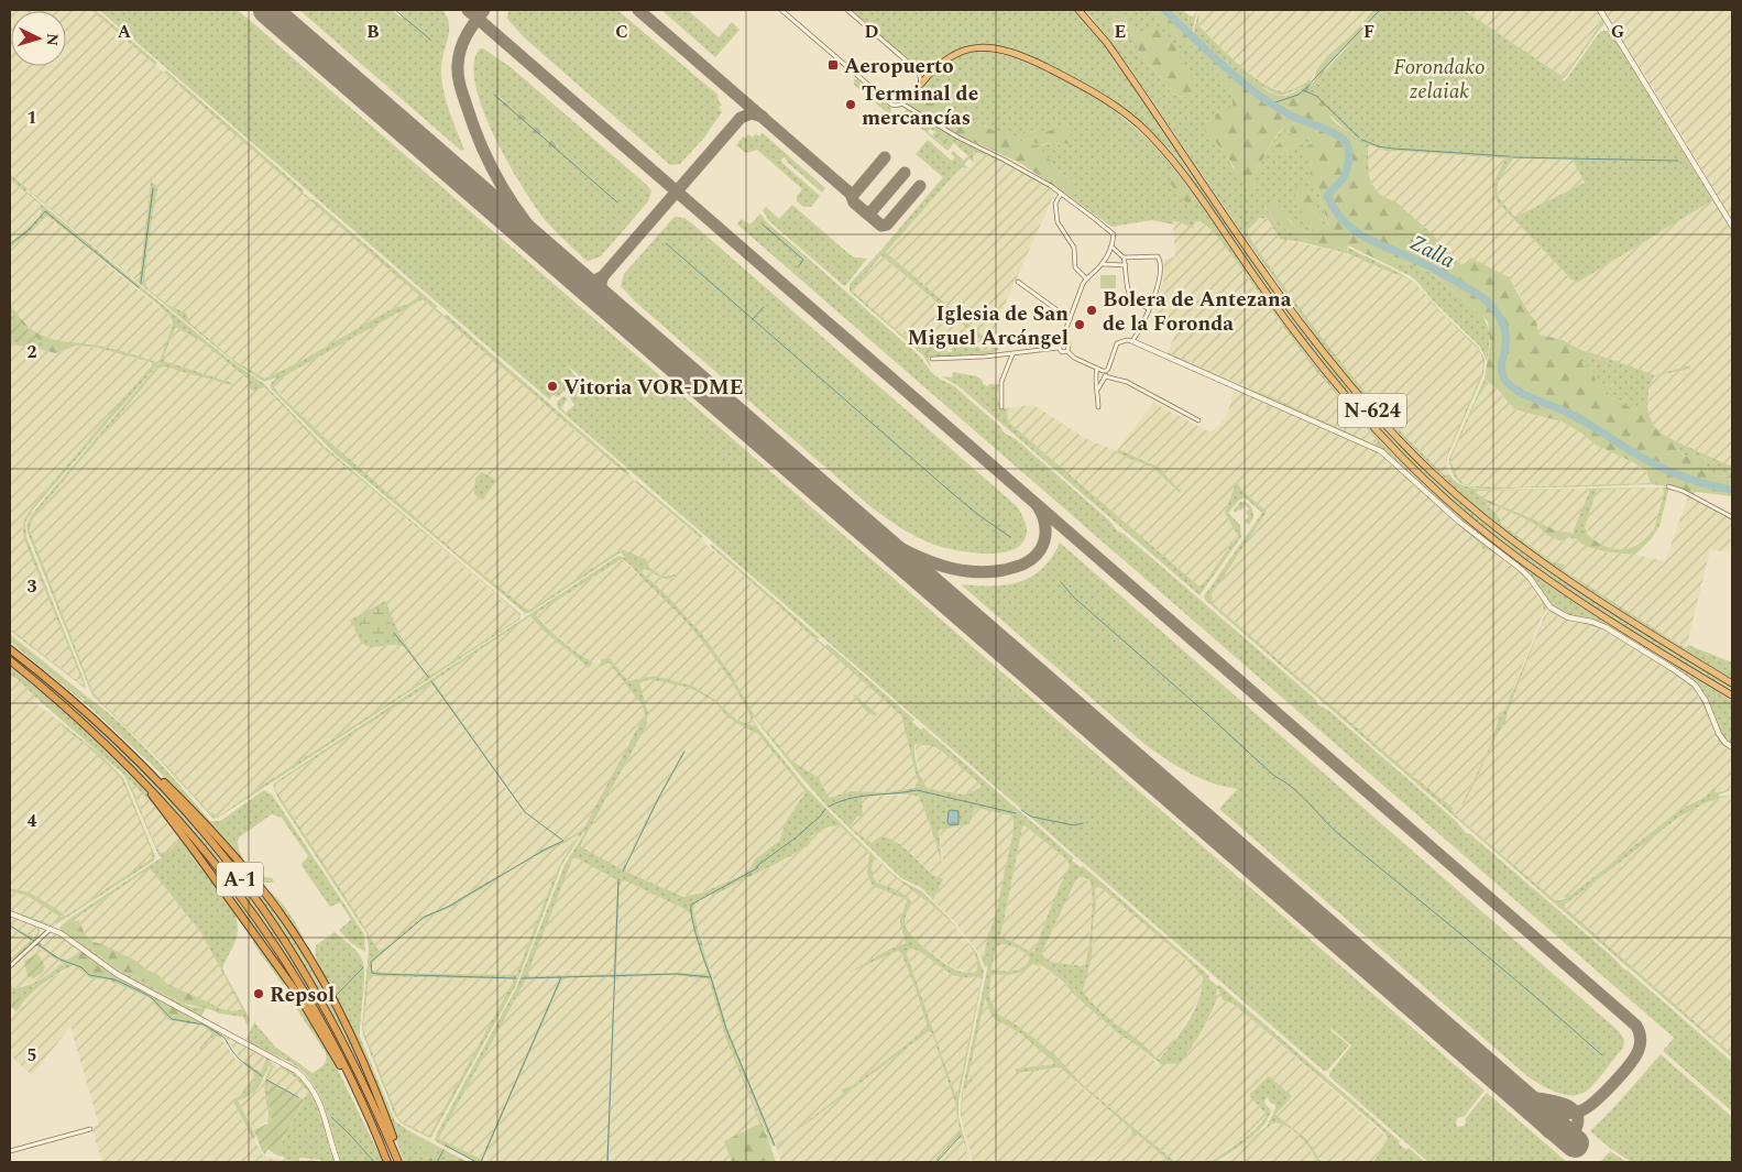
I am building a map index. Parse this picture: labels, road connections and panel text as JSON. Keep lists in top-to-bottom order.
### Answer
{
  "streets": {
    "highway": ["N-624", "A-1"]
  },
  "water": ["Zalla"],
  "parks": ["Forondako zelaiak"],
  "places": {
    "transit": ["Aeropuerto"],
    "other": [
      "Terminal de mercancías",
      "Bolera de Antezana de la Foronda",
      "Iglesia de San Miguel Arcángel",
      "Vitoria VOR-DME",
      "Repsol"
    ]
  },
  "north": "right",
  "grid": {
    "columns": [
      "A",
      "B",
      "C",
      "D",
      "E",
      "F",
      "G"
    ],
    "rows": [
      "1",
      "2",
      "3",
      "4",
      "5"
    ]
  }
}
